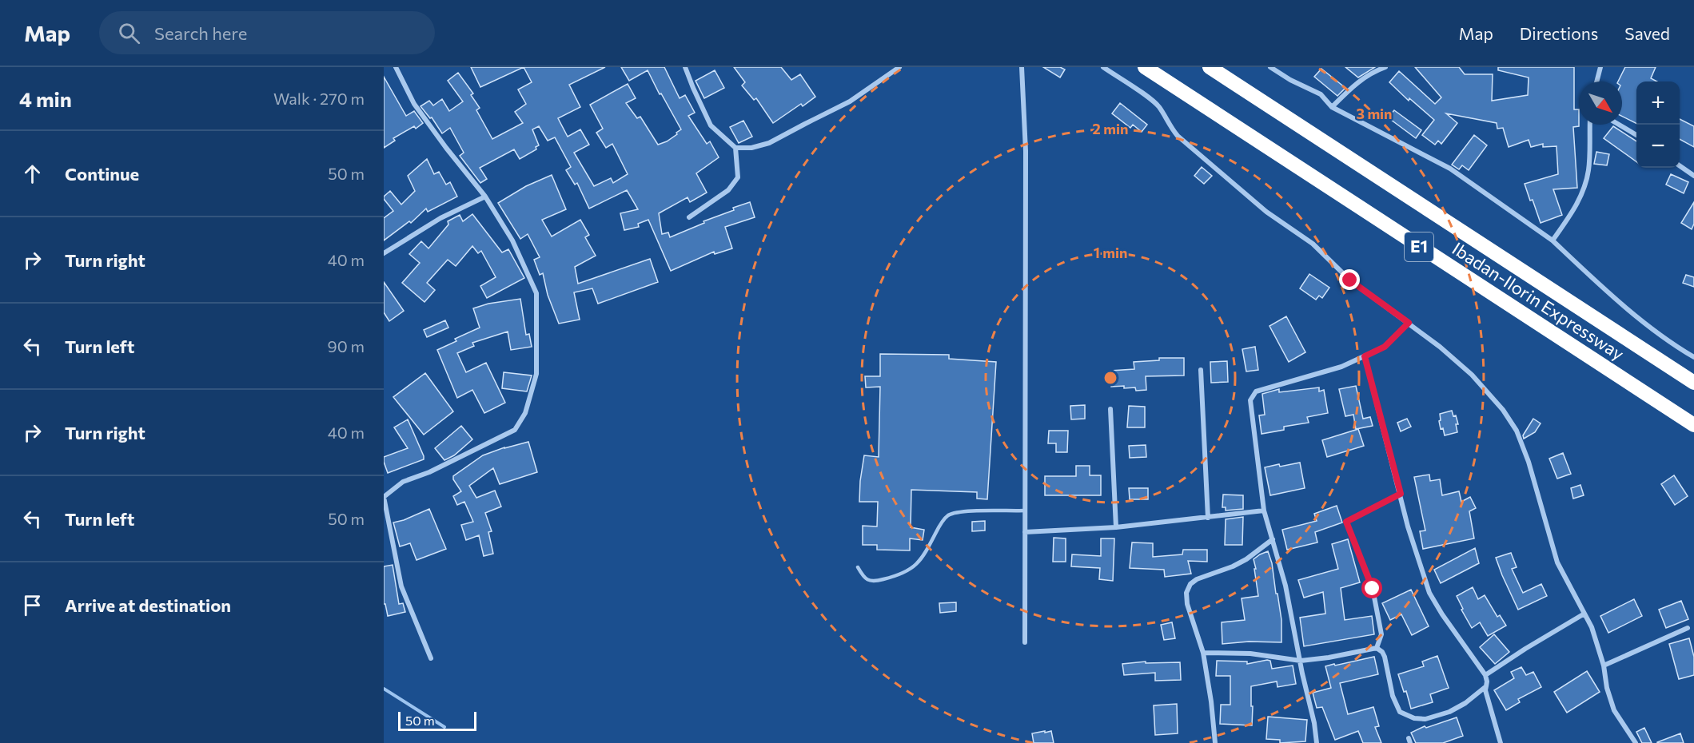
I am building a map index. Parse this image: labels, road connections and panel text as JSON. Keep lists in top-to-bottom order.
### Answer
{
  "streets": {
    "highway": ["E1", "Ibadan-Ilorin Expressway"]
  },
  "scale_bar": "50 m",
  "north": "bottom right",
  "page": {
    "header": "Map",
    "search": "Search here",
    "nav": ["Map", "Directions", "Saved"],
    "heading": ["4 min", "Walk · 270 m"],
    "map_buttons": ["+", "−"],
    "list": [
      ["Continue", "50 m"],
      ["Turn right", "40 m"],
      ["Turn left", "90 m"],
      ["Turn right", "40 m"],
      ["Turn left", "50 m"],
      "Arrive at destination"
    ],
    "scale": "50 m"
  },
  "rings": ["3 min", "2 min", "1 min"]
}
